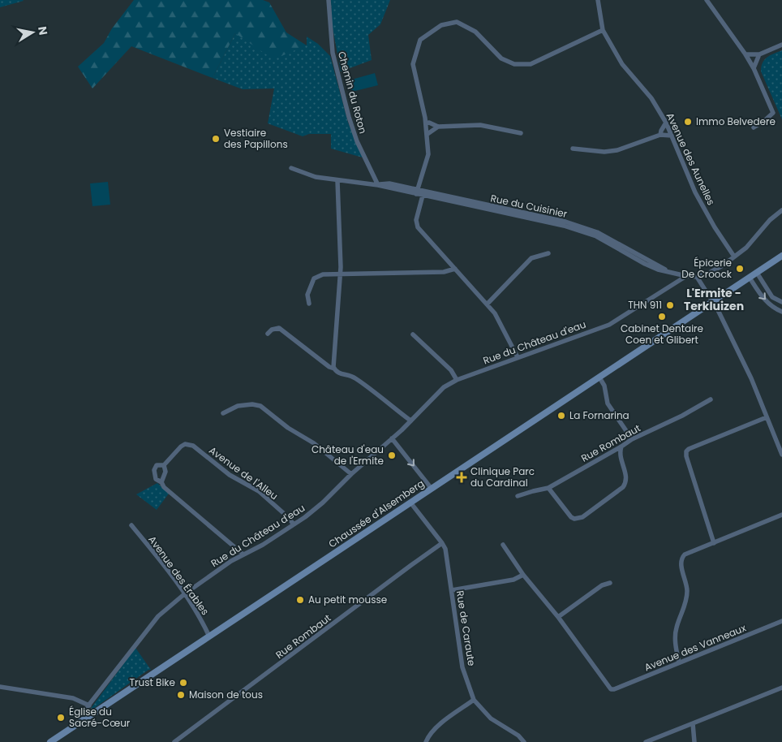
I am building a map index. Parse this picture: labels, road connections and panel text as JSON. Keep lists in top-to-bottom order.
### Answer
{
  "streets": {
    "main road": ["Chaussée d'Alsemberg"],
    "street": [
      "Chemin du Roton",
      "Avenue des Aunelles",
      "Rue du Cuisinier",
      "Rue du Château d'eau",
      "Rue Rombaut",
      "Avenue de l'Alleu",
      "Avenue des Érables",
      "Rue de Caraute",
      "Avenue des Vanneaux"
    ]
  },
  "crossings": [
    ["Chemin du Roton", "Rue du Cuisinier"],
    ["Rue du Cuisinier", "Rue du Château d'eau"],
    ["Rue du Château d'eau", "Avenue de l'Alleu"],
    ["Rue du Château d'eau", "Chaussée d'Alsemberg"],
    ["Rue du Château d'eau", "Avenue des Érables"],
    ["Rue Rombaut", "Rue de Caraute"],
    ["Chaussée d'Alsemberg", "Avenue des Érables"],
    ["Chaussée d'Alsemberg", "Rue de Caraute"]
  ],
  "districts": ["L'Ermite - Terkluizen"],
  "places": {
    "other": [
      "Immo Belvedere",
      "Vestiaire des Papillons",
      "Épicerie De Croock",
      "THN 911",
      "Cabinet Dentaire Coen et Glibert",
      "La Fornarina",
      "Château d'eau de l'Ermite",
      "Au petit mousse",
      "Trust Bike",
      "Maison de tous",
      "Église du Sacré-Cœur"
    ],
    "health": ["Clinique Parc du Cardinal"]
  },
  "north": "right"
}
